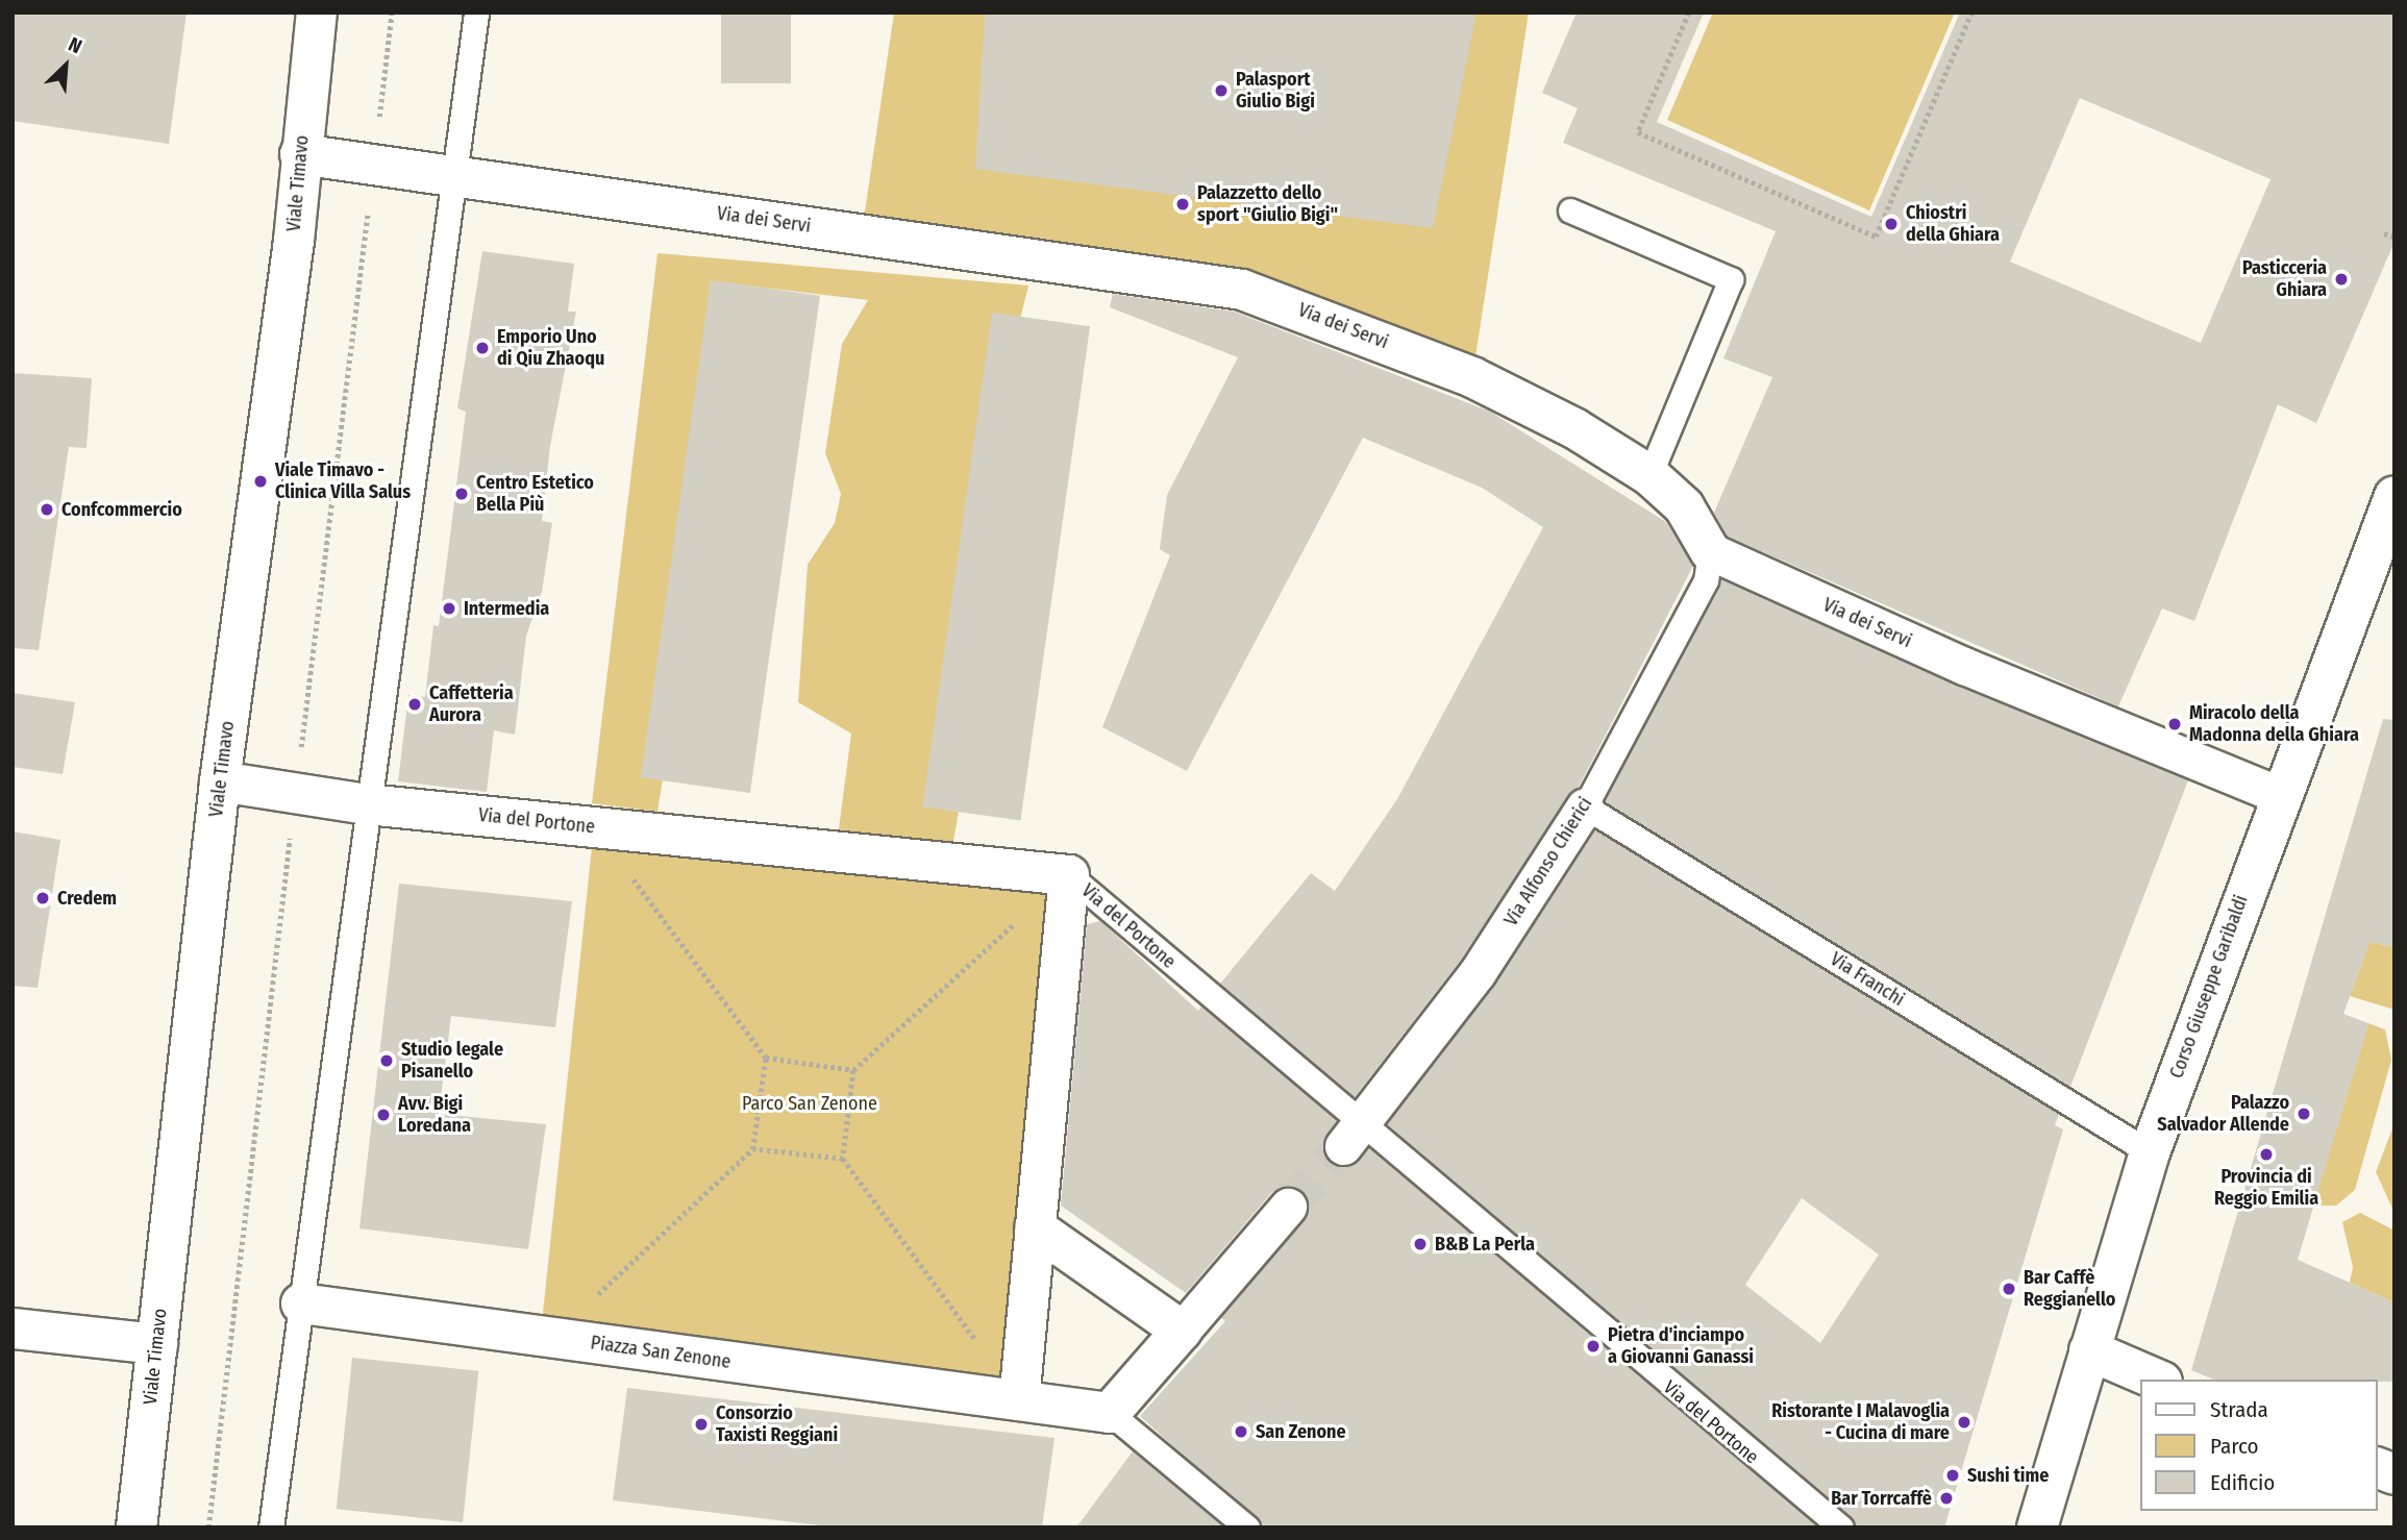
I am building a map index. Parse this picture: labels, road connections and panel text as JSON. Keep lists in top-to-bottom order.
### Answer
{
  "streets": {
    "street": [
      "Viale Timavo",
      "Via dei Servi",
      "Via del Portone",
      "Via Alfonso Chierici",
      "Corso Giuseppe Garibaldi",
      "Piazza San Zenone"
    ],
    "lane": ["Via Franchi"]
  },
  "crossings": [
    ["Viale Timavo", "Via dei Servi"],
    ["Viale Timavo", "Via del Portone"],
    ["Via dei Servi", "Via Alfonso Chierici"],
    ["Via dei Servi", "Corso Giuseppe Garibaldi"],
    ["Via del Portone", "Via Alfonso Chierici"],
    ["Via Alfonso Chierici", "Via Franchi"],
    ["Via Franchi", "Corso Giuseppe Garibaldi"]
  ],
  "parks": ["Parco San Zenone"],
  "places": [
    "Palasport Giulio Bigi",
    "Palazzetto dello sport \"Giulio Bigi\"",
    "Chiostri della Ghiara",
    "Pasticceria Ghiara",
    "Emporio Uno di Qiu Zhaoqu",
    "Viale Timavo - Clinica Villa Salus",
    "Centro Estetico Bella Più",
    "Confcommercio",
    "Intermedia",
    "Caffetteria Aurora",
    "Miracolo della Madonna della Ghiara",
    "Credem",
    "Studio legale Pisanello",
    "Palazzo Salvador Allende",
    "Avv. Bigi Loredana",
    "Provincia di Reggio Emilia",
    "B&B La Perla",
    "Bar Caffè Reggianello",
    "Pietra d'inciampo a Giovanni Ganassi",
    "Ristorante I Malavoglia - Cucina di mare",
    "Consorzio Taxisti Reggiani",
    "San Zenone",
    "Sushi time",
    "Bar Torrcaffè"
  ],
  "legend": ["Strada", "Parco", "Edificio"],
  "north": "top right"
}
